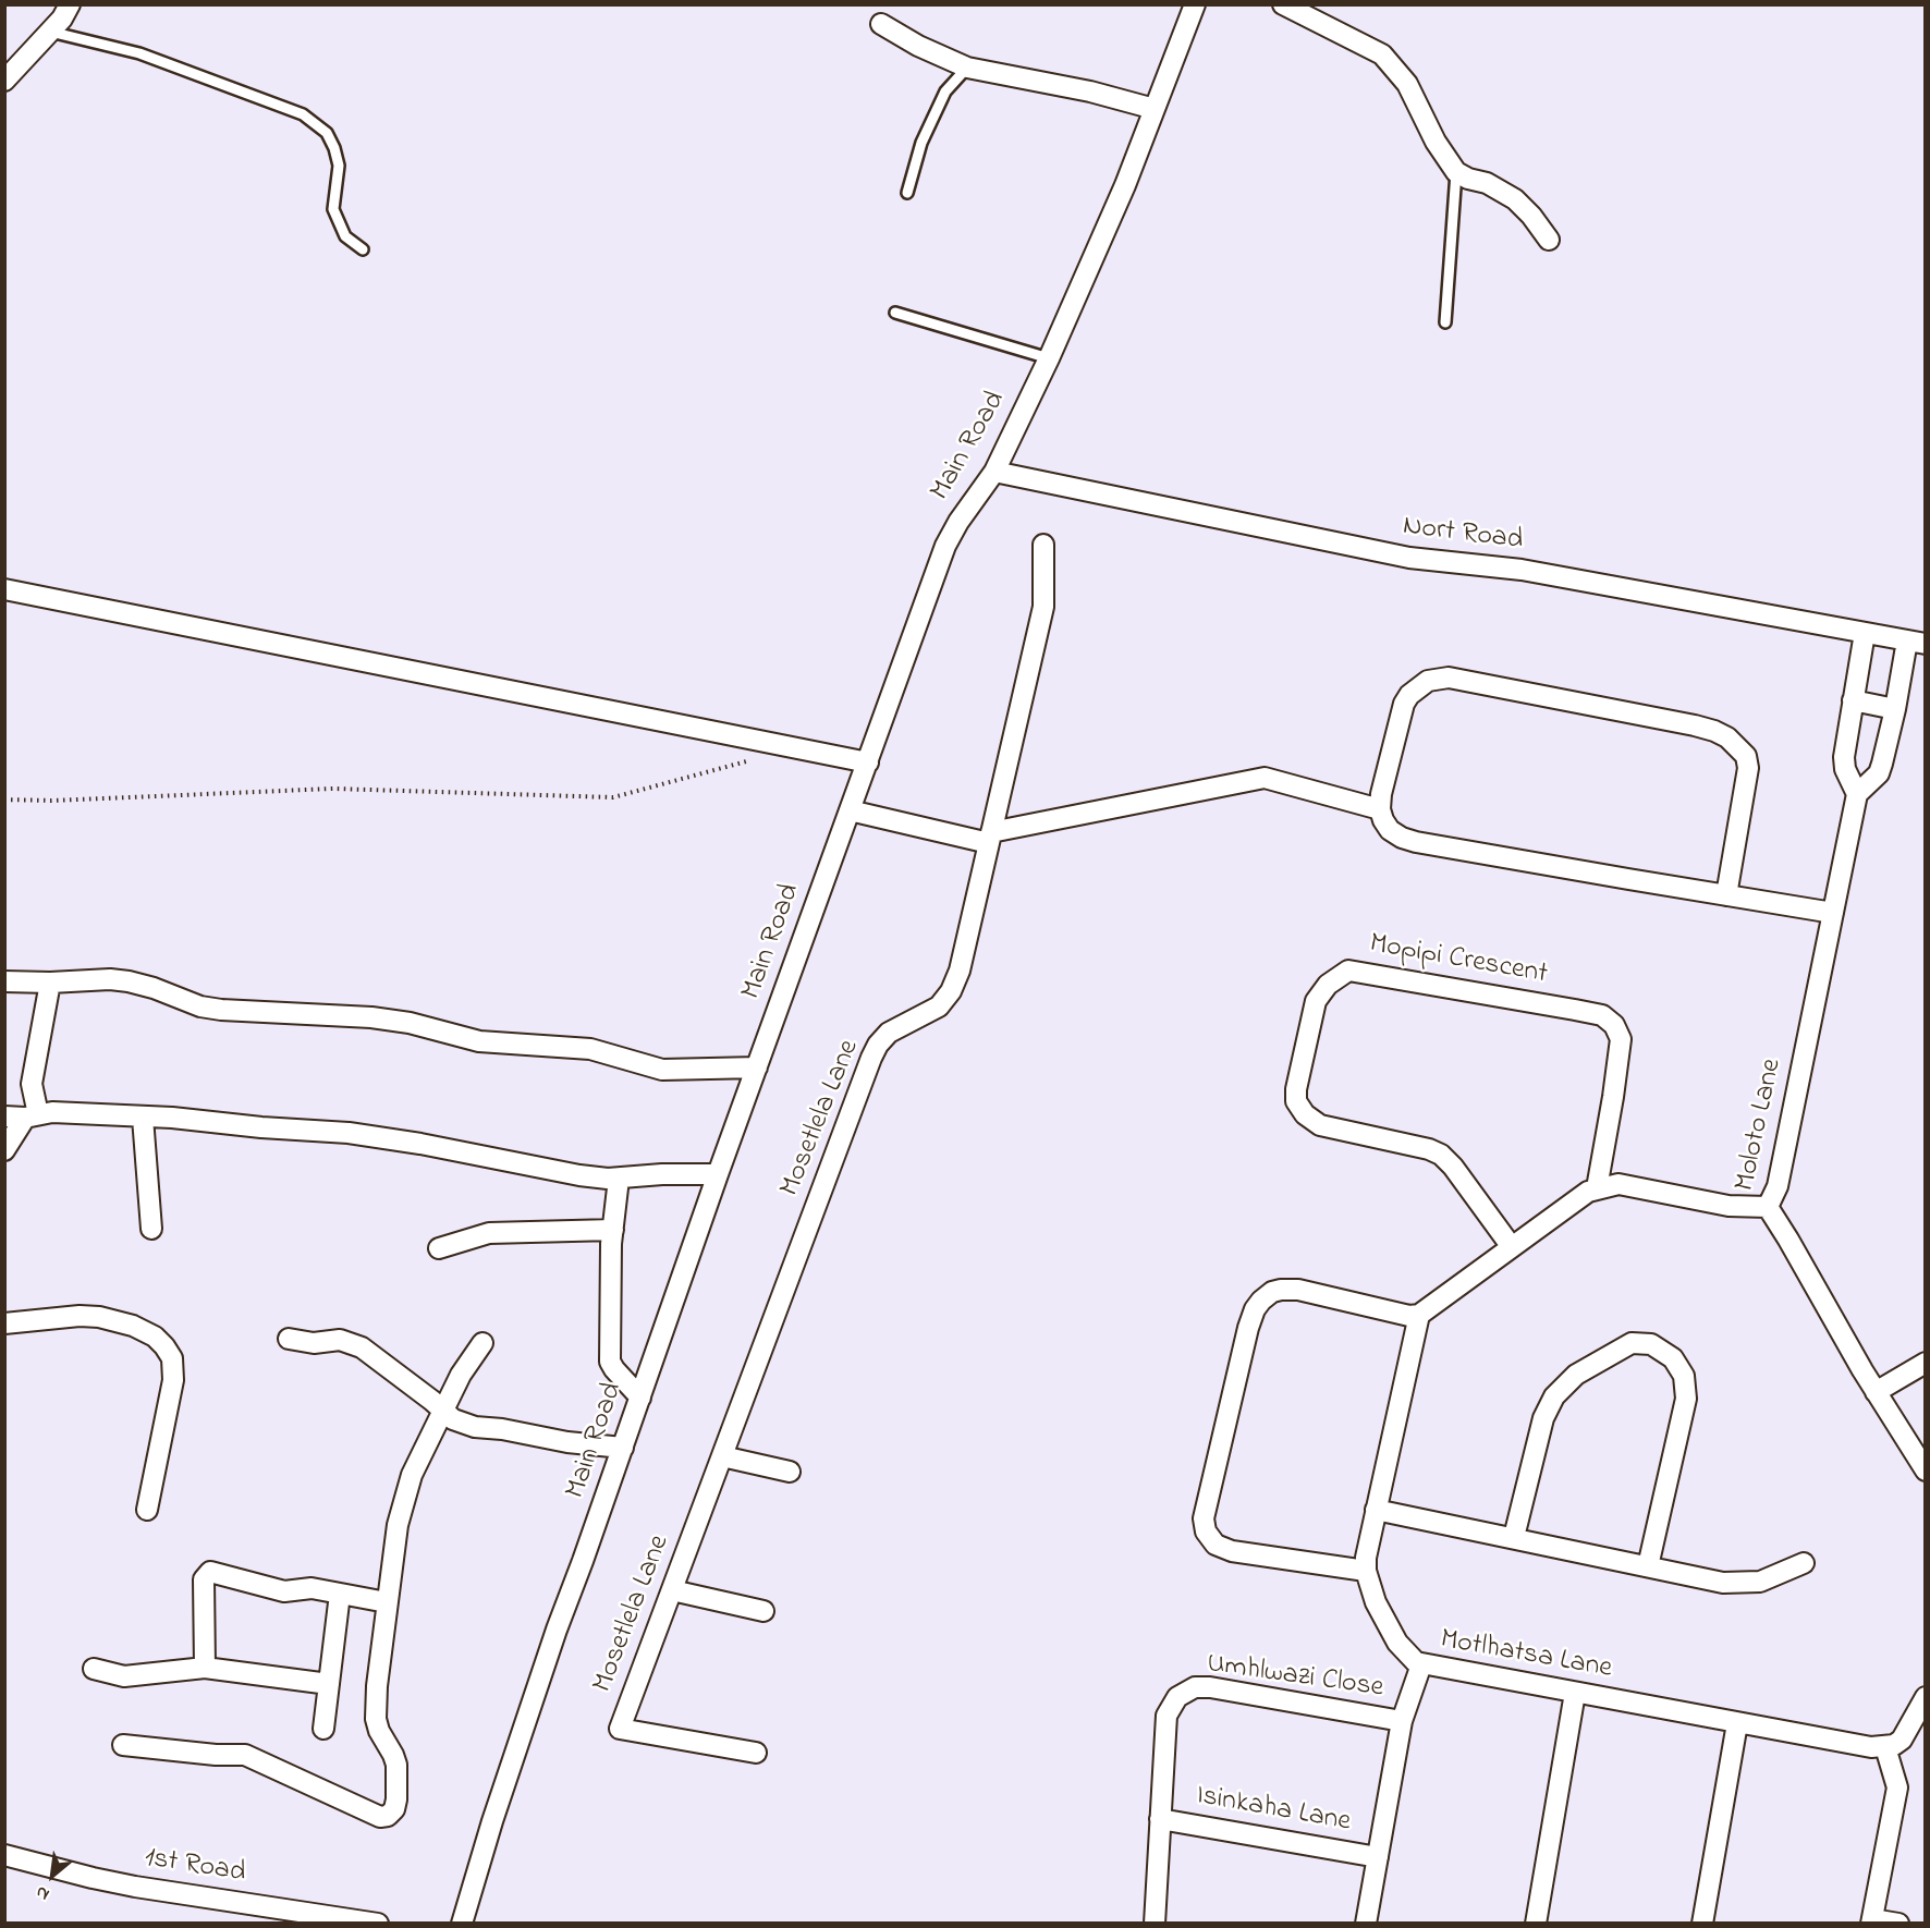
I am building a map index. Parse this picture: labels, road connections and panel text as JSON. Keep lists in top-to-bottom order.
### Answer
{
  "streets": {
    "street": [
      "Main Road",
      "Nort Road",
      "Mopipi Crescent",
      "Mosetlela Lane",
      "Moloto Lane",
      "Motlhatsa Lane",
      "Umhlwazi Close",
      "Isinkaha Lane",
      "1st Road"
    ]
  },
  "crossings": [
    ["Main Road", "Nort Road"],
    ["Motlhatsa Lane", "Umhlwazi Close"],
    ["Umhlwazi Close", "Isinkaha Lane"]
  ],
  "north": "bottom left"
}
